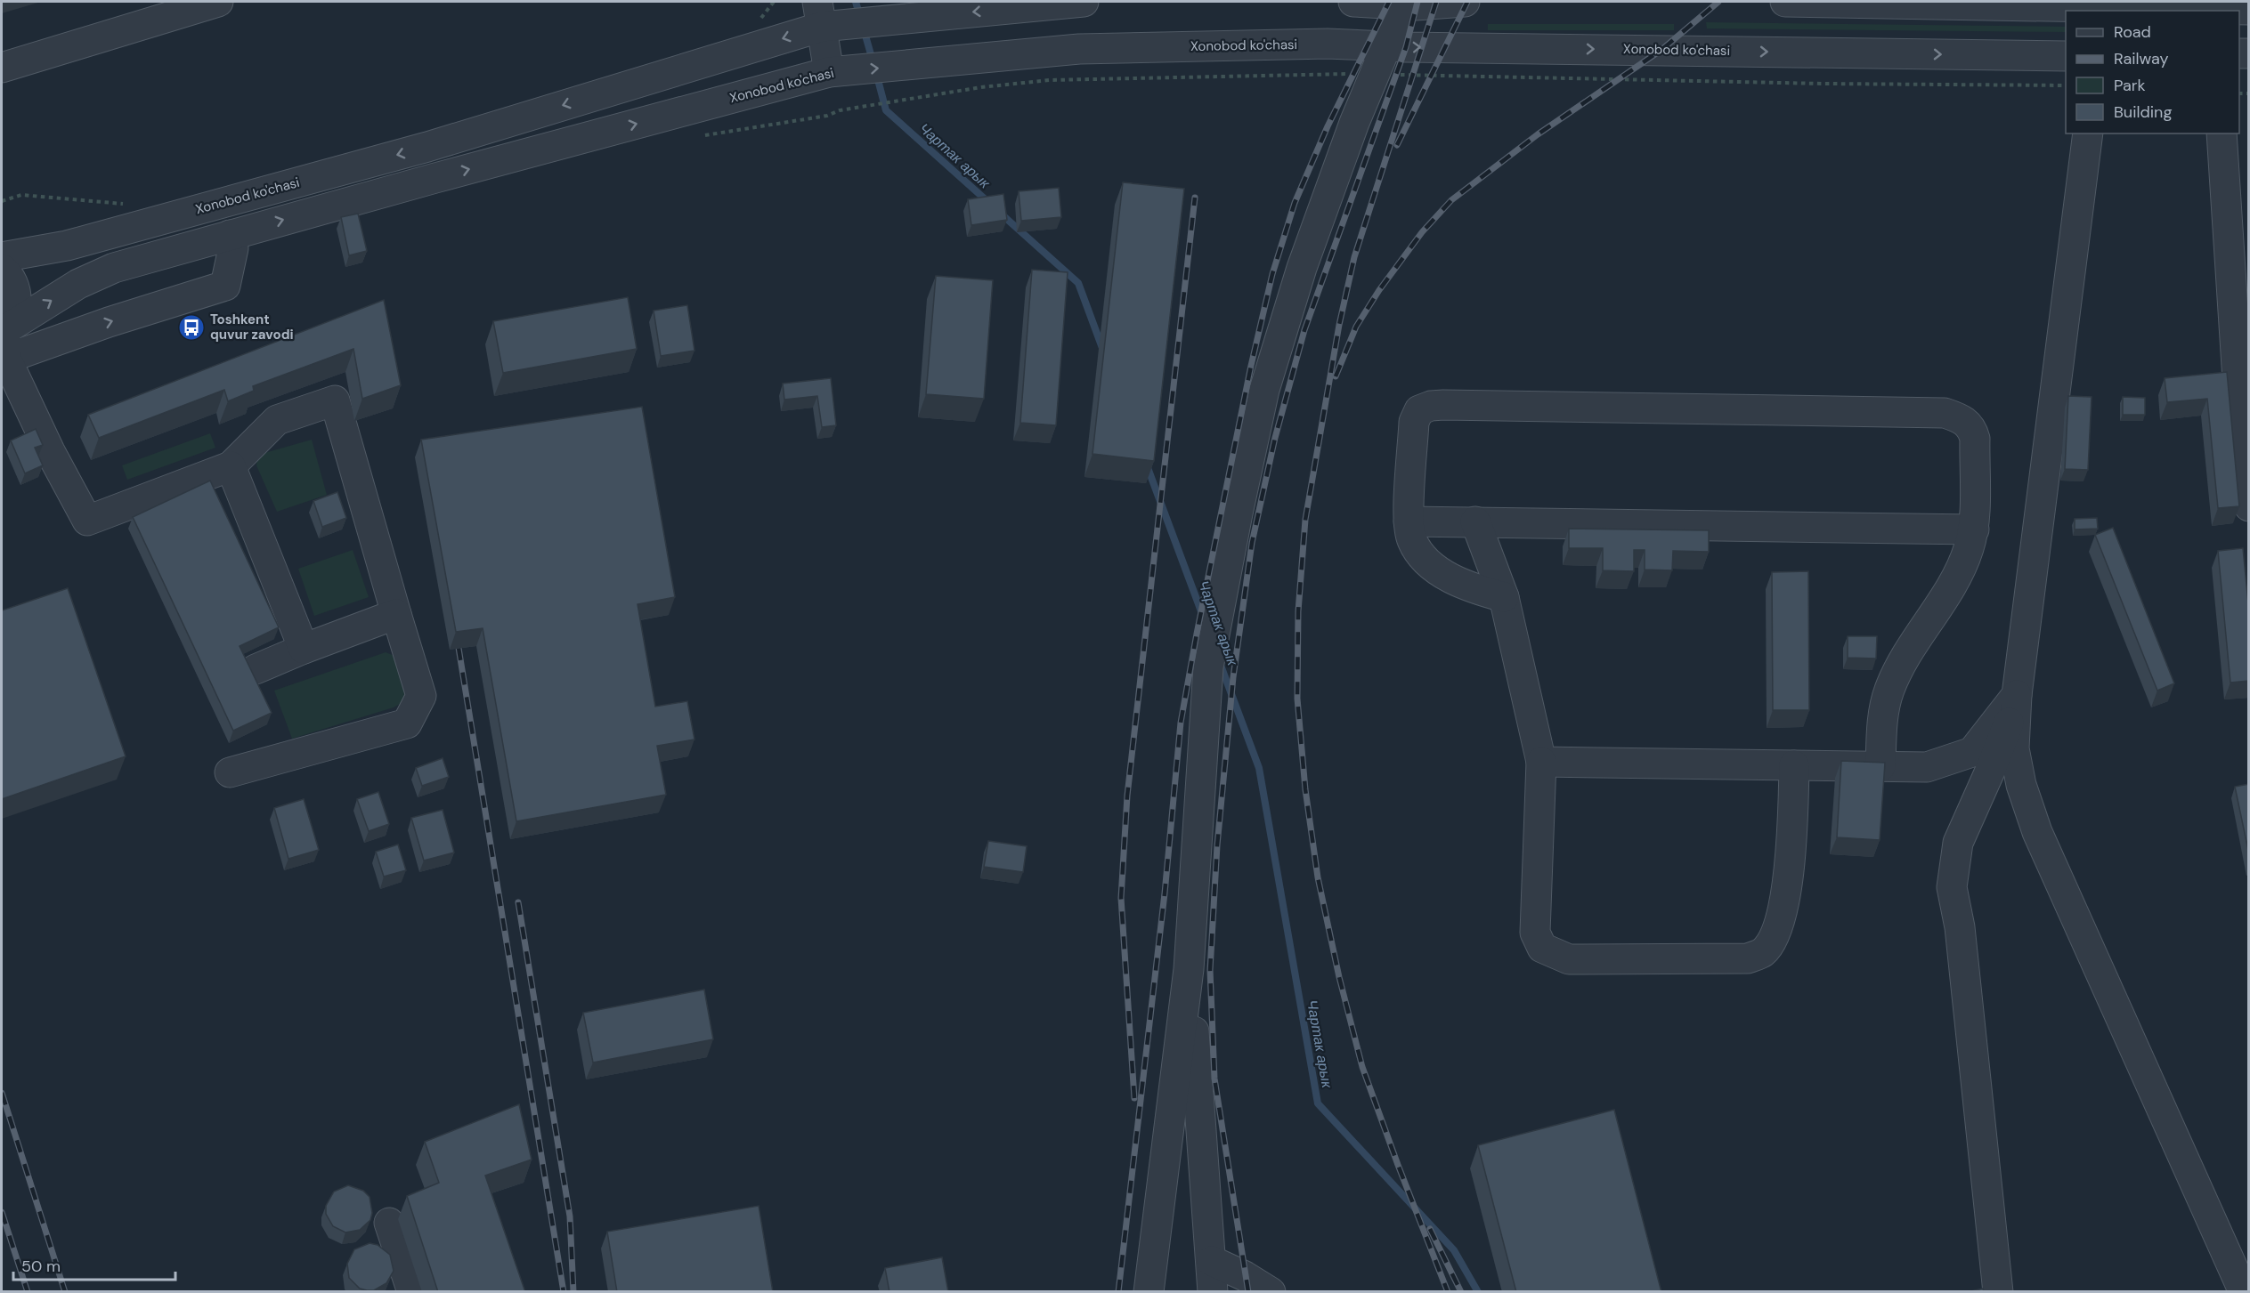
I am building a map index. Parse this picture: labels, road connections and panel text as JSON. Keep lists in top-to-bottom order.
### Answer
{
  "streets": {
    "street": ["Xonobod ko'chasi"]
  },
  "water": ["Чартак арык"],
  "places": {
    "bus stop": ["Toshkent quvur zavodi"]
  },
  "legend": [
    "Road",
    "Railway",
    "Park",
    "Building"
  ],
  "scale_bar": "50 m"
}
